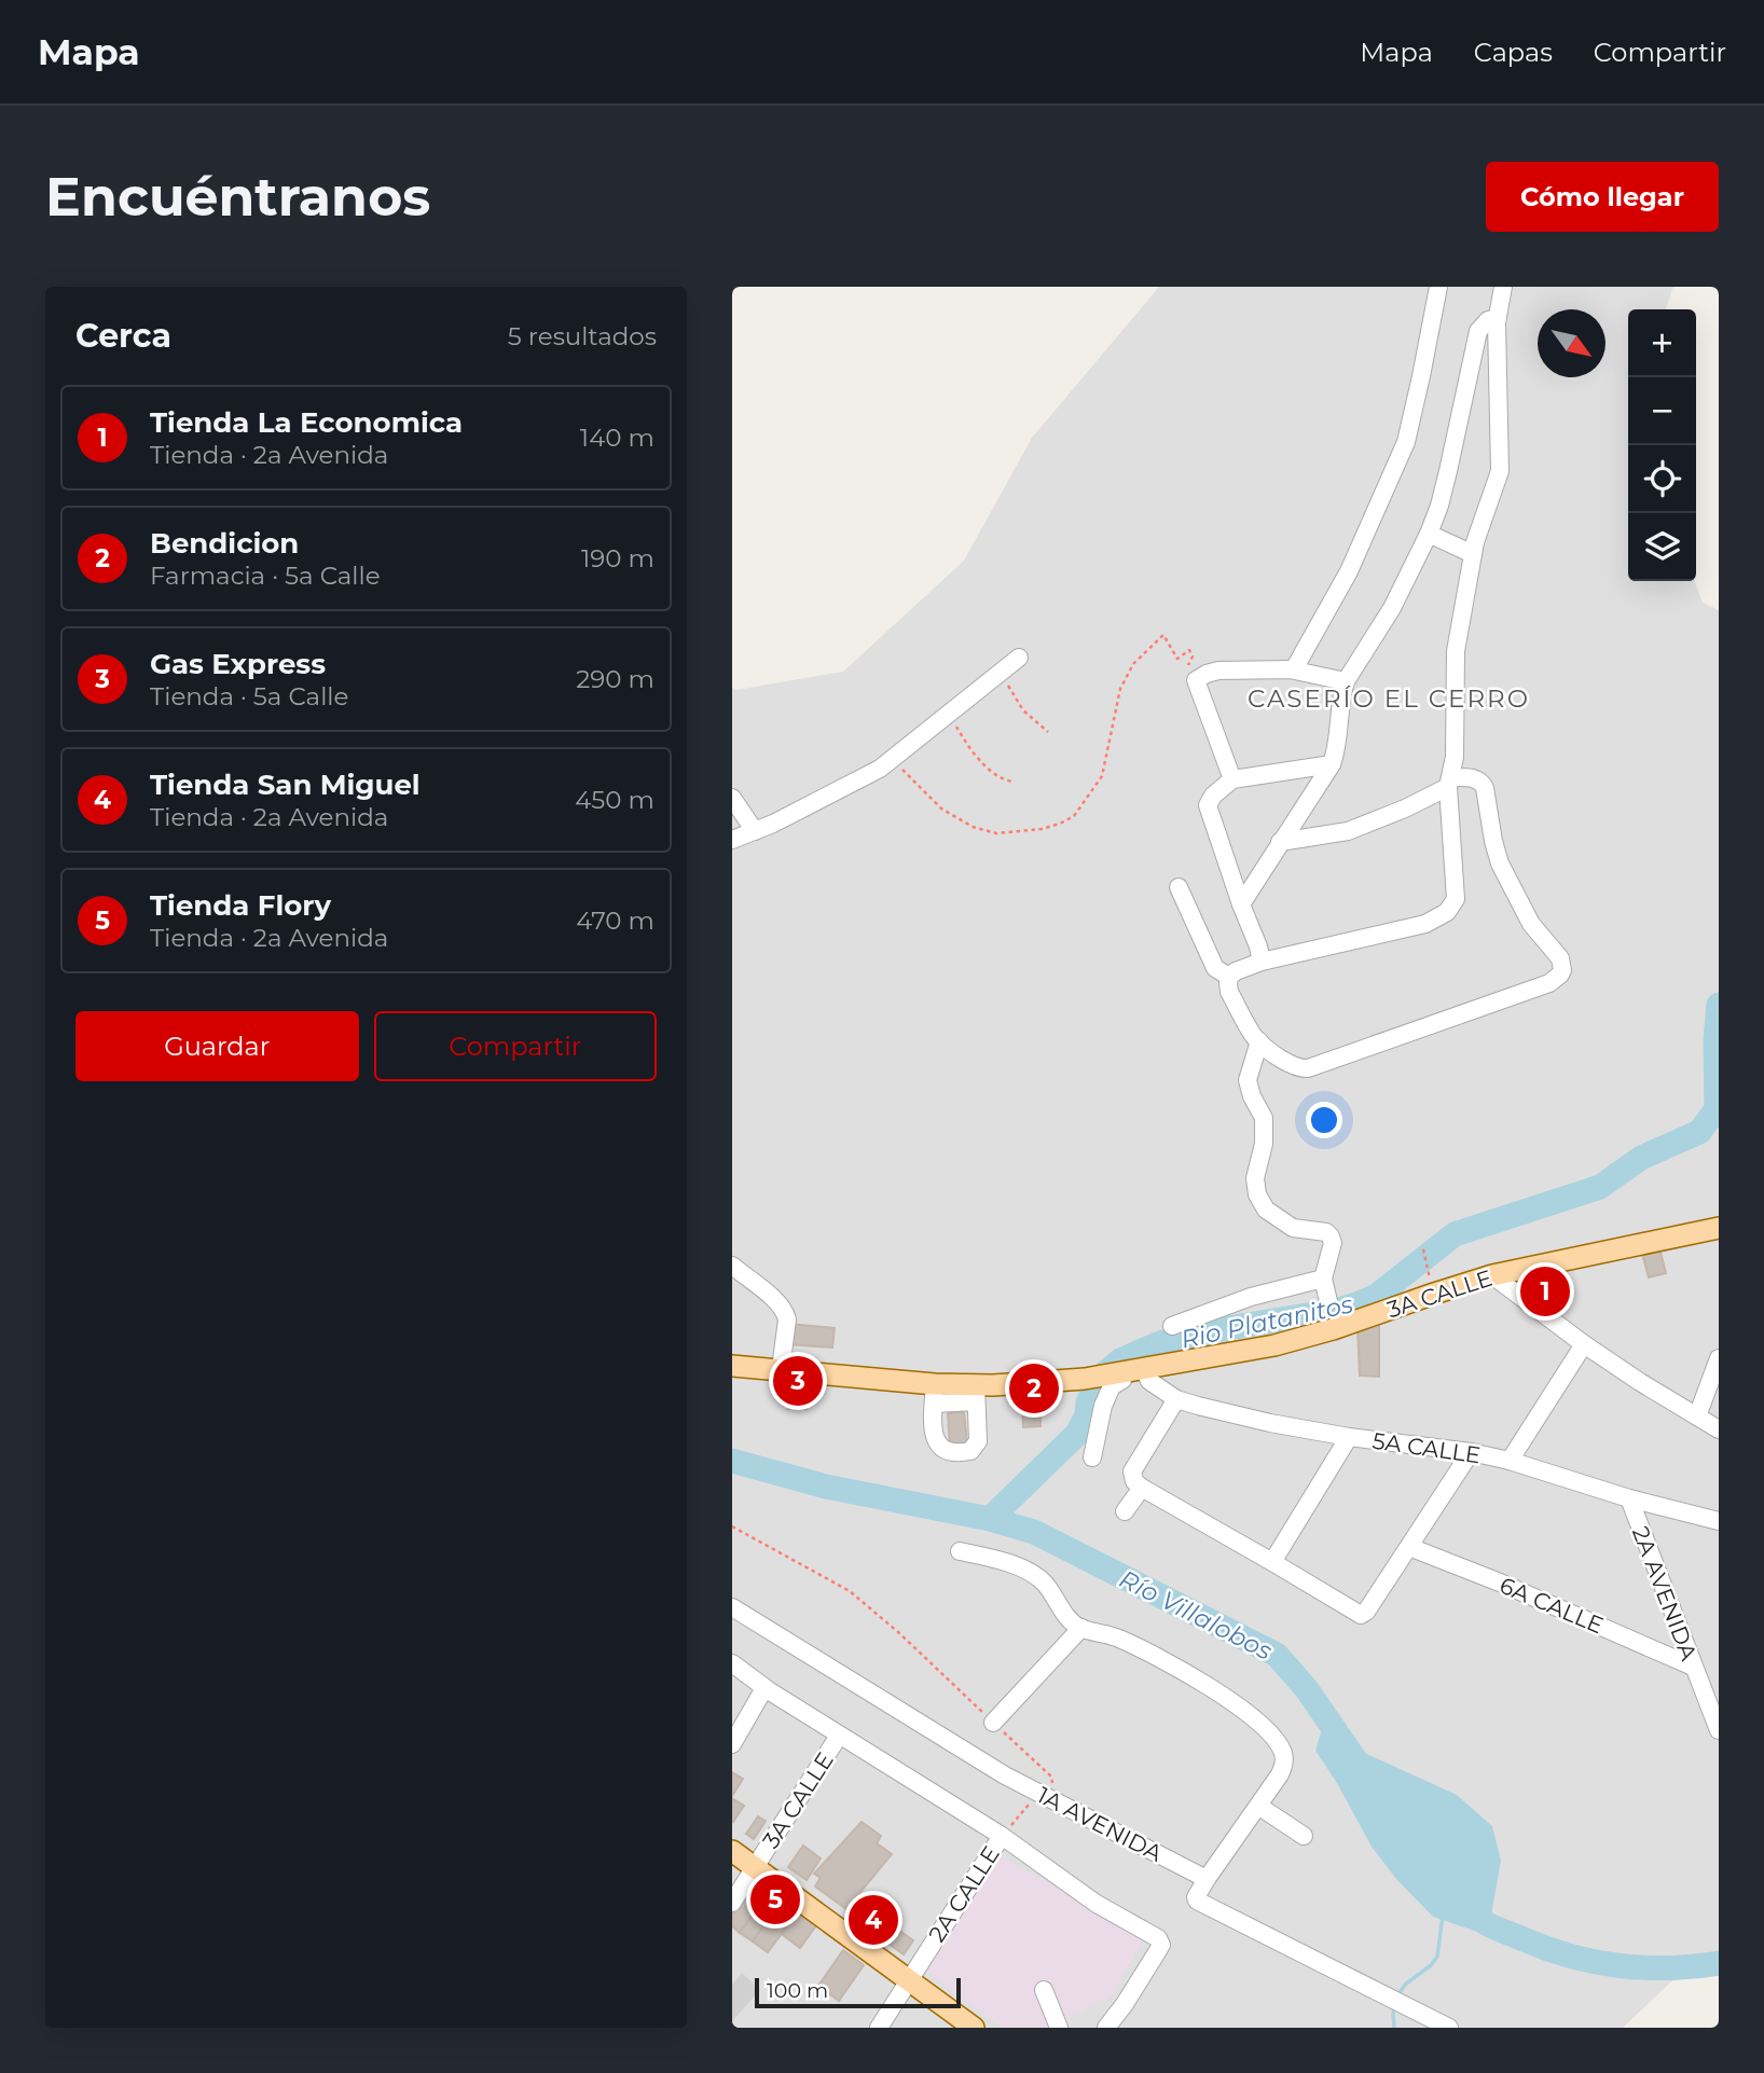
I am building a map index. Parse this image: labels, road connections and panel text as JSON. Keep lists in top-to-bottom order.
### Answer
{
  "streets": {
    "main road": ["3A CALLE"],
    "street": [
      "5A CALLE",
      "2A AVENIDA",
      "6A CALLE",
      "1A AVENIDA",
      "2A CALLE"
    ]
  },
  "crossings": [
    ["3A CALLE", "5A CALLE"],
    ["5A CALLE", "2A AVENIDA"],
    ["2A AVENIDA", "6A CALLE"]
  ],
  "districts": ["CASERÍO EL CERRO"],
  "water": ["Rio Platanitos", "Río Villalobos"],
  "scale_bar": "100 m",
  "north": "bottom right",
  "page": {
    "header": "Mapa",
    "nav": ["Mapa", "Capas", "Compartir"],
    "buttons": [
      "Cómo llegar",
      ["Guardar", "Compartir"]
    ],
    "title": "Encuéntranos",
    "heading": ["Cerca", "5 resultados"],
    "map_buttons": ["+", "−"],
    "list": [
      {
        "mark": "1",
        "name": "Tienda La Economica",
        "note": "Tienda · 2a Avenida",
        "value": "140 m"
      },
      {
        "mark": "2",
        "name": "Bendicion",
        "note": "Farmacia · 5a Calle",
        "value": "190 m"
      },
      {
        "mark": "3",
        "name": "Gas Express",
        "note": "Tienda · 5a Calle",
        "value": "290 m"
      },
      {
        "mark": "4",
        "name": "Tienda San Miguel",
        "note": "Tienda · 2a Avenida",
        "value": "450 m"
      },
      {
        "mark": "5",
        "name": "Tienda Flory",
        "note": "Tienda · 2a Avenida",
        "value": "470 m"
      }
    ],
    "pins": [
      "1",
      "3",
      "2",
      "5",
      "4"
    ],
    "scale": "100 m"
  }
}
